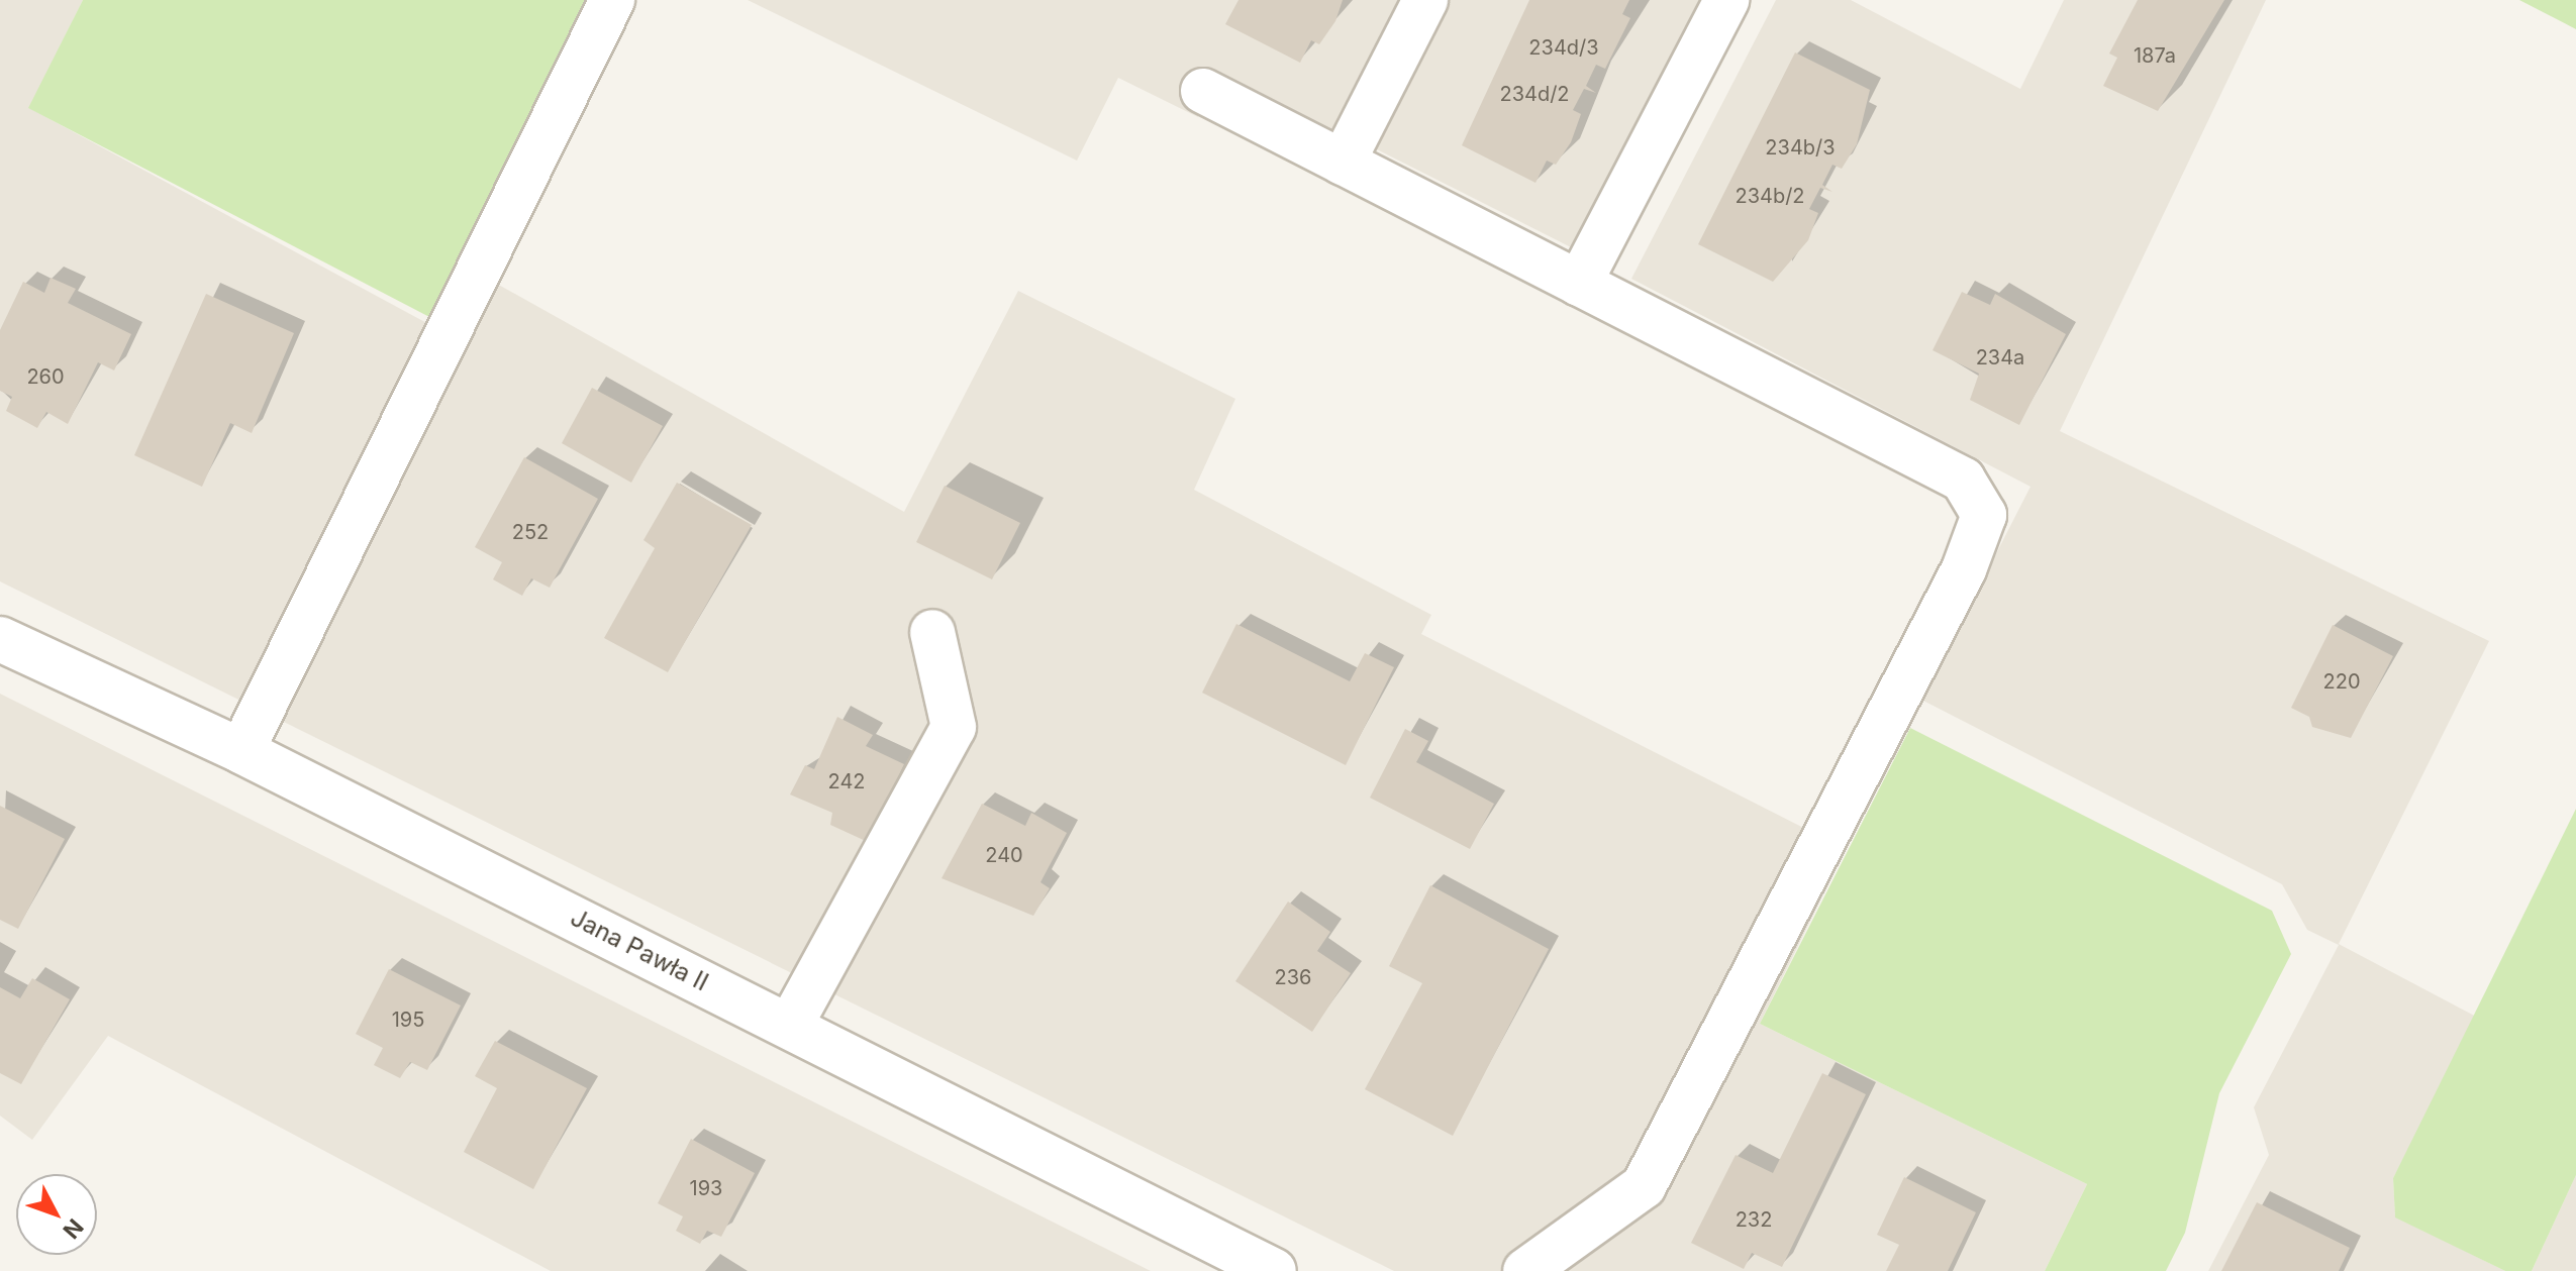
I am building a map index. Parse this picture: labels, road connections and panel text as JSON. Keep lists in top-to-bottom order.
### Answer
{
  "streets": {
    "street": ["Jana Pawła II"]
  },
  "house_numbers": [
    "234d/3",
    "187a",
    "234d/2",
    "234b/3",
    "234b/2",
    "234a",
    "260",
    "252",
    "220",
    "242",
    "240",
    "236",
    "195",
    "193",
    "232"
  ],
  "north": "bottom right"
}
